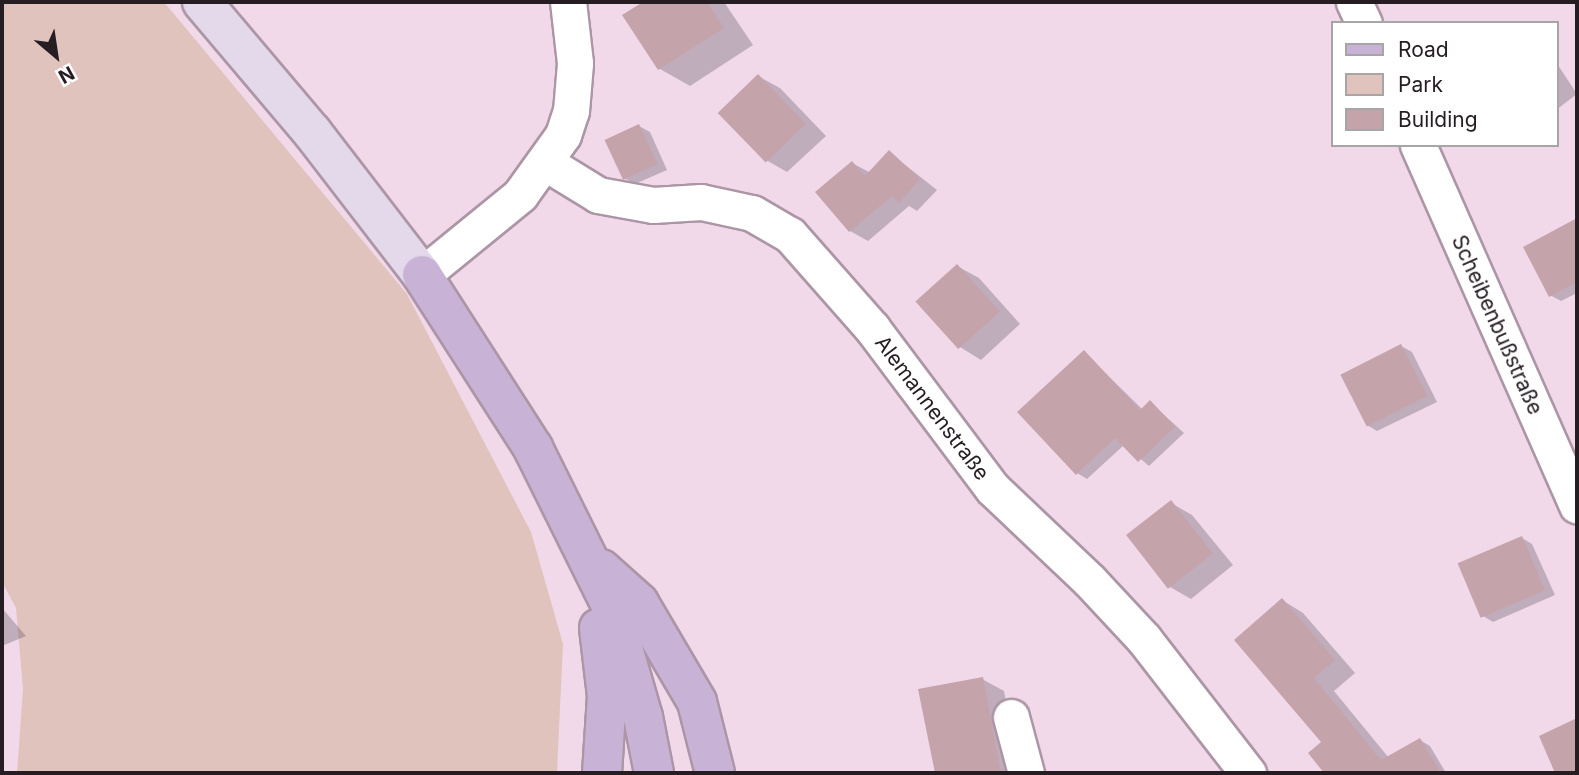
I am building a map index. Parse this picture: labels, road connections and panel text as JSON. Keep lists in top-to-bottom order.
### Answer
{
  "streets": {
    "street": ["Scheibenbußstraße", "Alemannenstraße"]
  },
  "legend": ["Road", "Park", "Building"],
  "north": "bottom right"
}
